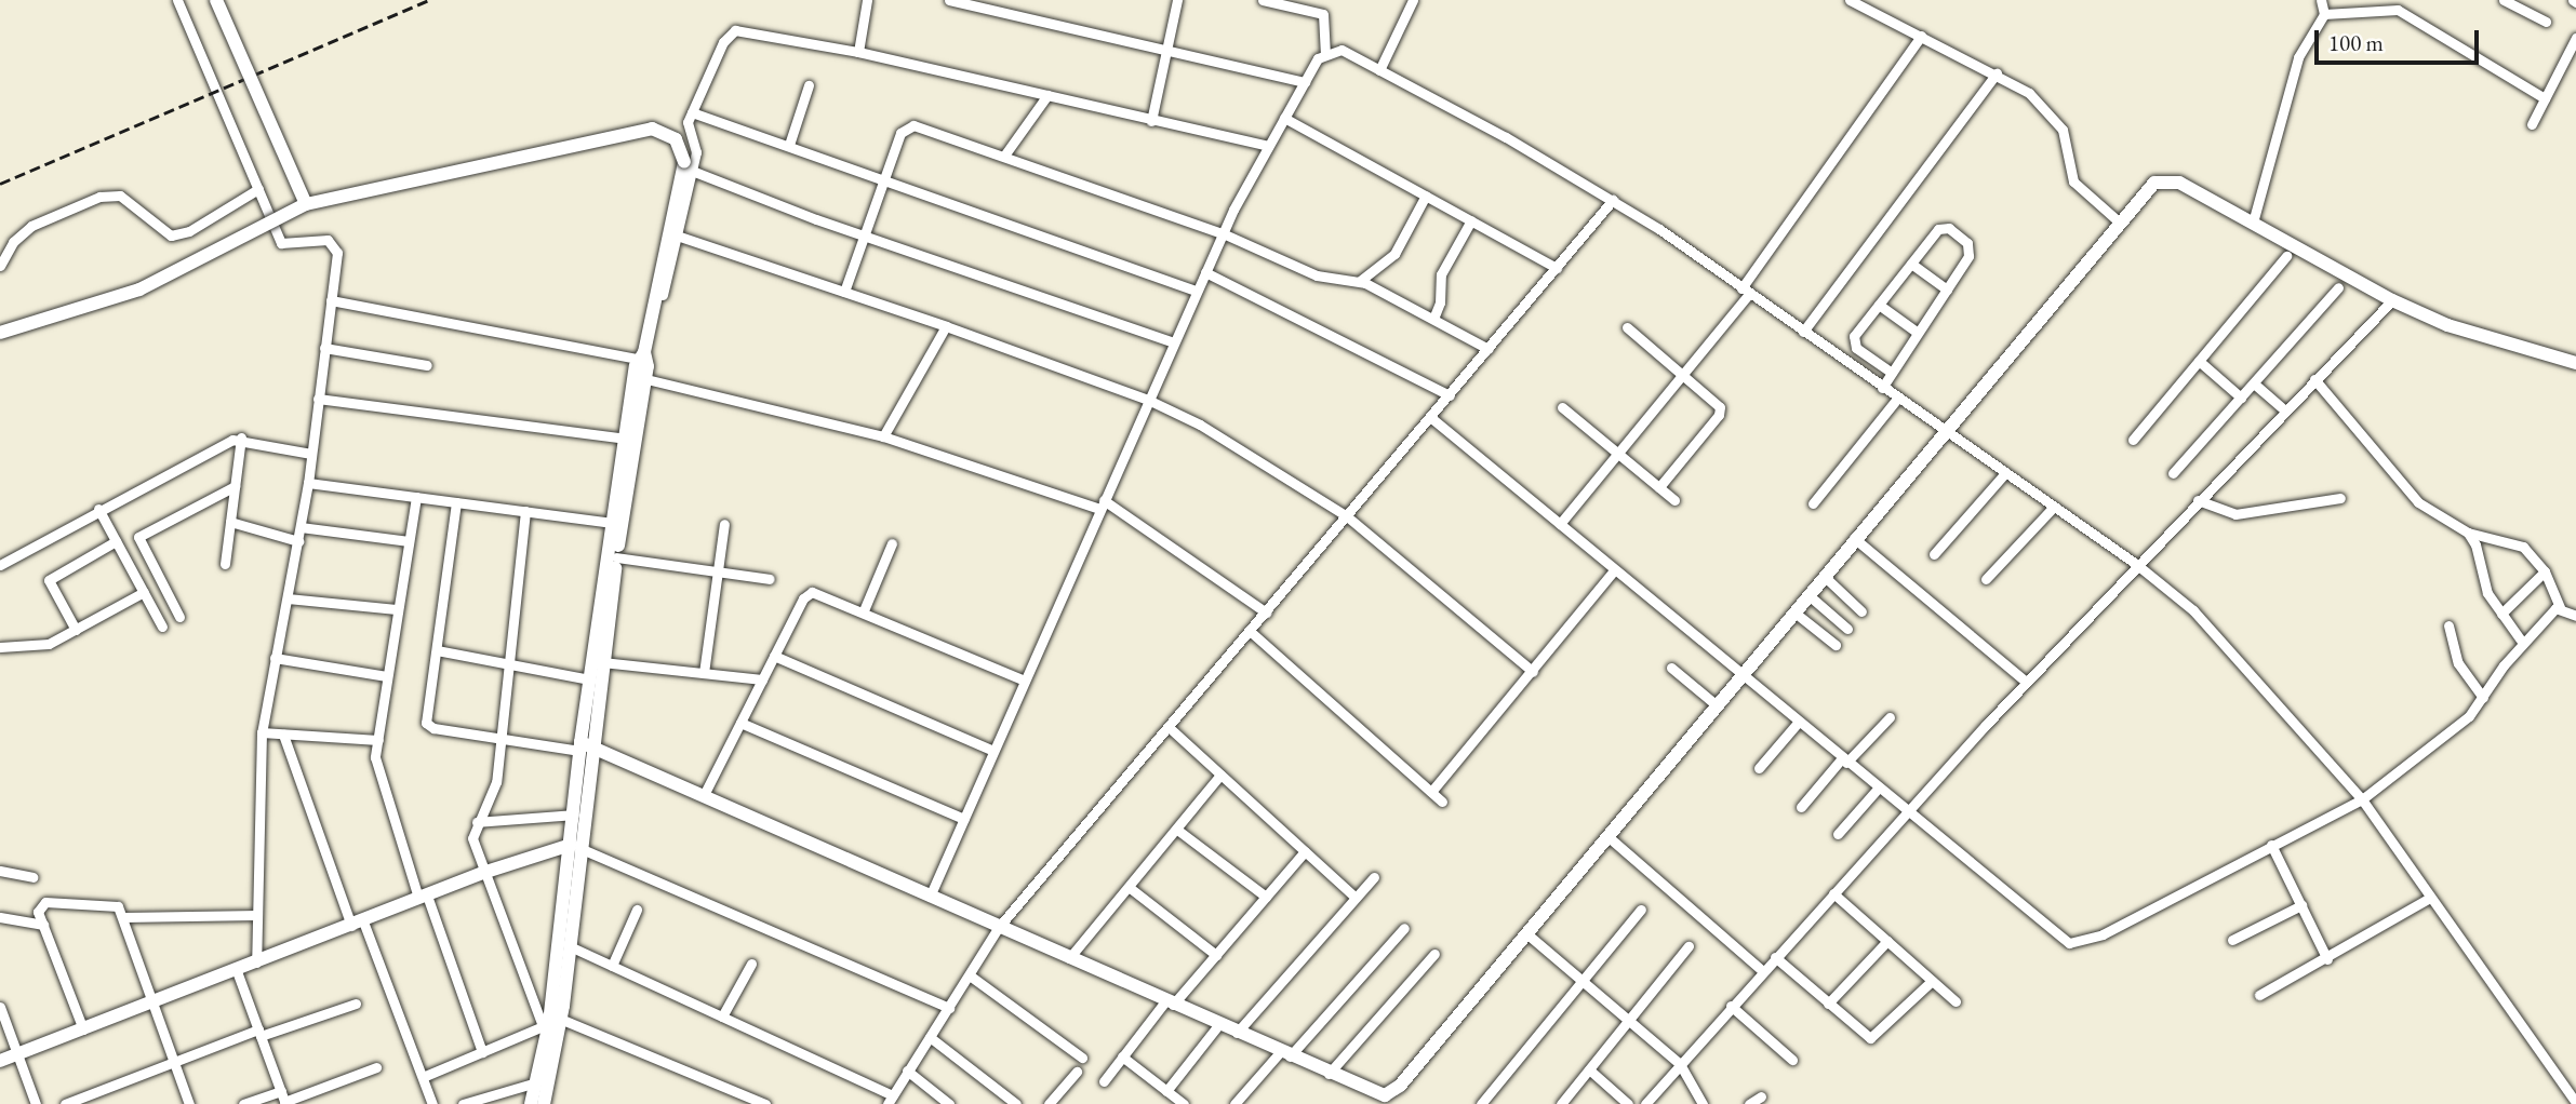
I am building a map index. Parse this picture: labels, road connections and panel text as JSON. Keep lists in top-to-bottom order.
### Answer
{
  "scale_bar": "100 m"
}
